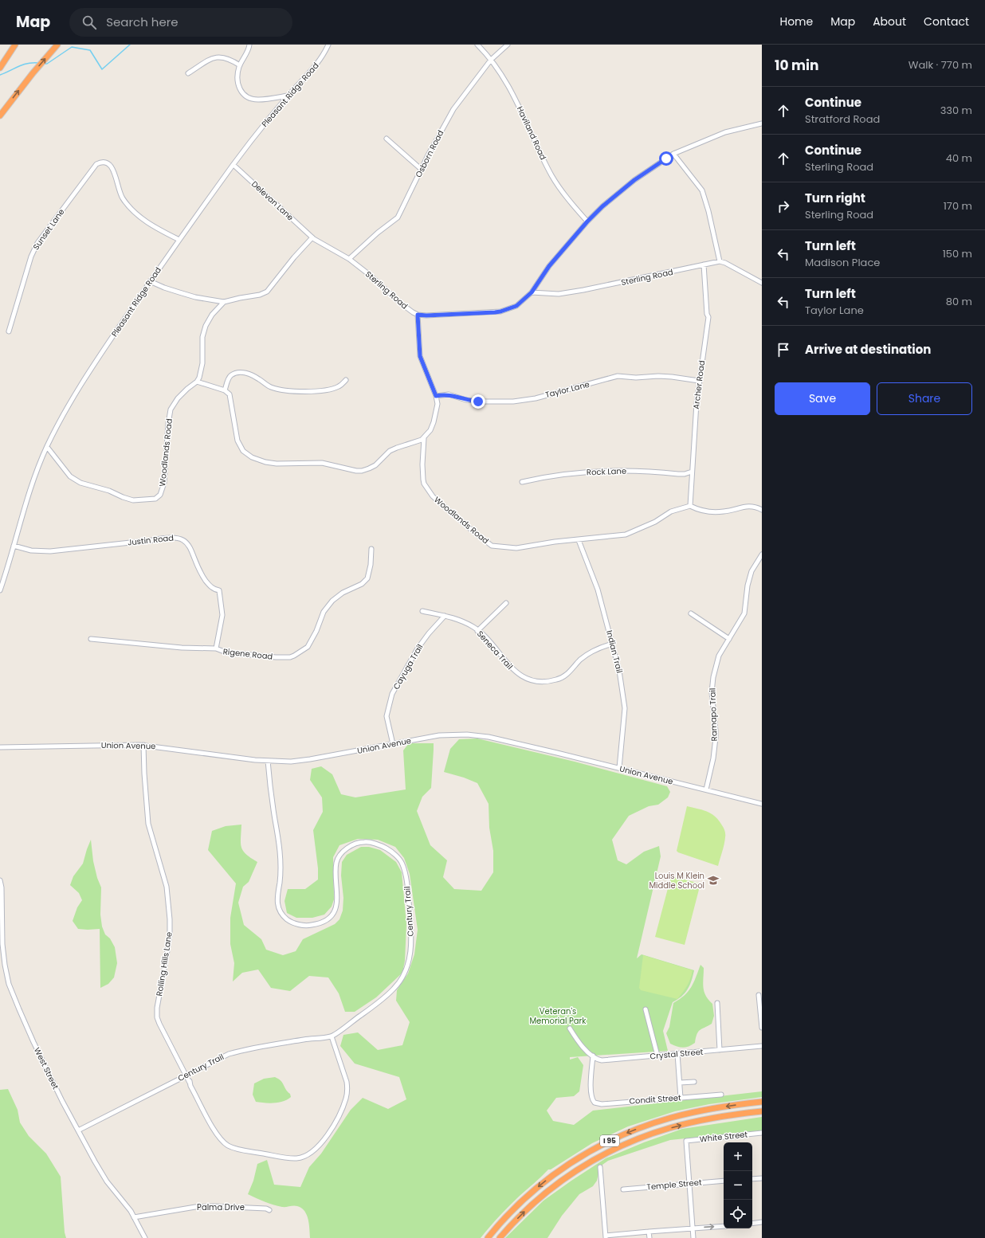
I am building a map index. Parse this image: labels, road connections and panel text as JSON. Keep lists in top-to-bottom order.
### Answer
{
  "streets": {
    "highway": ["I 95"],
    "street": [
      "Pleasant Ridge Road",
      "Haviland Road",
      "Osborn Road",
      "Delevan Lane",
      "Sunset Lane",
      "Sterling Road",
      "Archer Road",
      "Taylor Lane",
      "Woodlands Road",
      "Rock Lane",
      "Justin Road",
      "Seneca Trail",
      "Indian Trail",
      "Rigene Road",
      "Cayuga Trail",
      "Ramapo Trail",
      "Union Avenue",
      "Century Trail",
      "Rolling Hills Lane",
      "Crystal Street",
      "West Street",
      "Condit Street",
      "White Street",
      "Temple Street",
      "Palma Drive"
    ]
  },
  "crossings": [
    ["Pleasant Ridge Road", "Delevan Lane"],
    ["Pleasant Ridge Road", "Sunset Lane"],
    ["Pleasant Ridge Road", "Woodlands Road"],
    ["Pleasant Ridge Road", "Justin Road"],
    ["Haviland Road", "Osborn Road"],
    ["Osborn Road", "Sterling Road"],
    ["Delevan Lane", "Sterling Road"],
    ["Sterling Road", "Archer Road"],
    ["Archer Road", "Taylor Lane"],
    ["Archer Road", "Woodlands Road"],
    ["Archer Road", "Rock Lane"],
    ["Woodlands Road", "Indian Trail"],
    ["Justin Road", "Rigene Road"],
    ["Seneca Trail", "Indian Trail"],
    ["Seneca Trail", "Cayuga Trail"],
    ["Indian Trail", "Union Avenue"],
    ["Cayuga Trail", "Union Avenue"],
    ["Ramapo Trail", "Union Avenue"],
    ["Union Avenue", "Century Trail"],
    ["Union Avenue", "Rolling Hills Lane"],
    ["Century Trail", "Rolling Hills Lane"],
    ["Century Trail", "West Street"],
    ["Crystal Street", "Condit Street"],
    ["West Street", "Palma Drive"],
    ["White Street", "Temple Street"]
  ],
  "parks": ["Veteran's Memorial Park"],
  "places": {
    "school or university": ["Louis M Klein Middle School"]
  },
  "page": {
    "header": "Map",
    "search": "Search here",
    "nav": [
      "Home",
      "Map",
      "About",
      "Contact"
    ],
    "heading": ["10 min", "Walk · 770 m"],
    "list": [
      ["Continue", "Stratford Road", "330 m"],
      ["Continue", "Sterling Road", "40 m"],
      ["Turn right", "Sterling Road", "170 m"],
      ["Turn left", "Madison Place", "150 m"],
      ["Turn left", "Taylor Lane", "80 m"],
      "Arrive at destination"
    ],
    "buttons": ["Save", "Share"],
    "map_buttons": ["+", "−"]
  }
}
